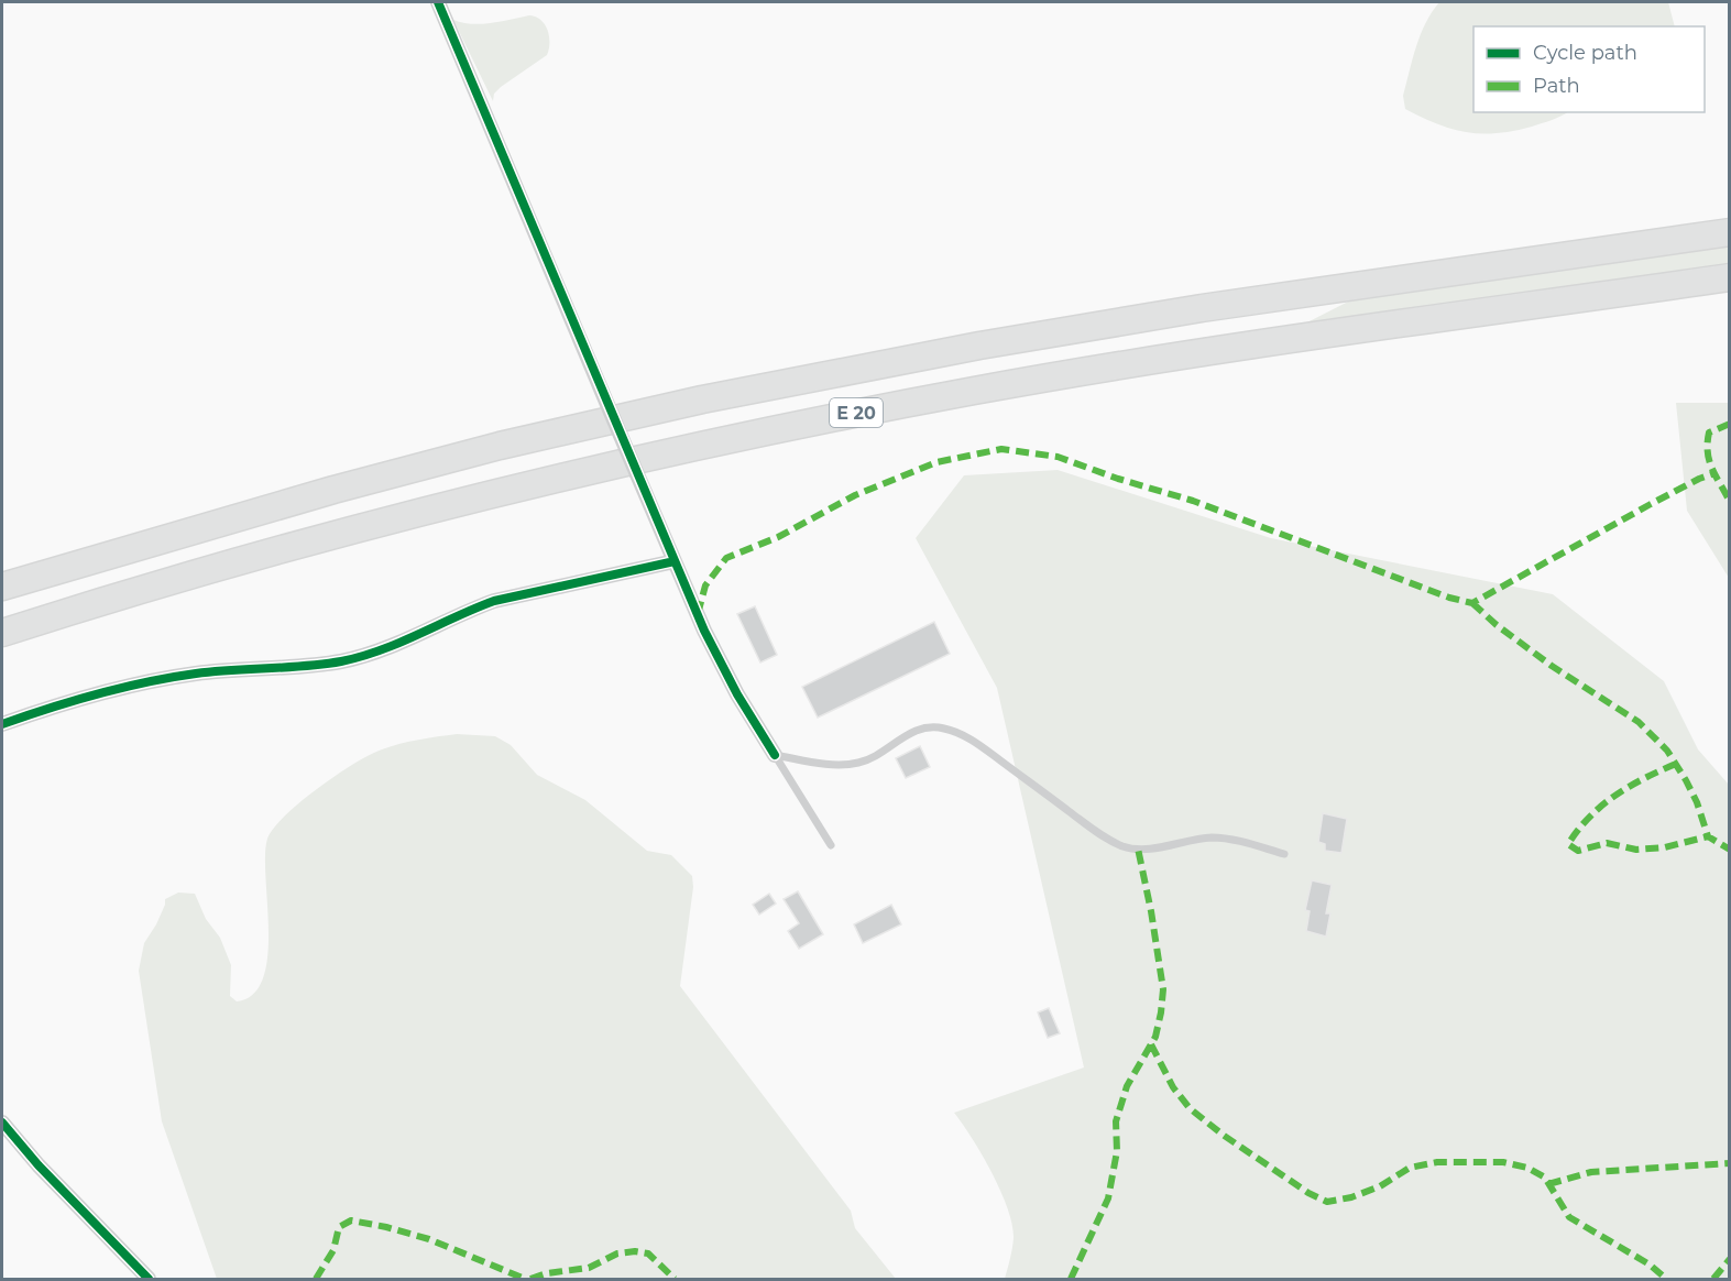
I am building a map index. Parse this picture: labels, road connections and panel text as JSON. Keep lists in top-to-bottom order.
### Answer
{
  "streets": {
    "highway": ["E 20"]
  },
  "legend": ["Cycle path", "Path"]
}
